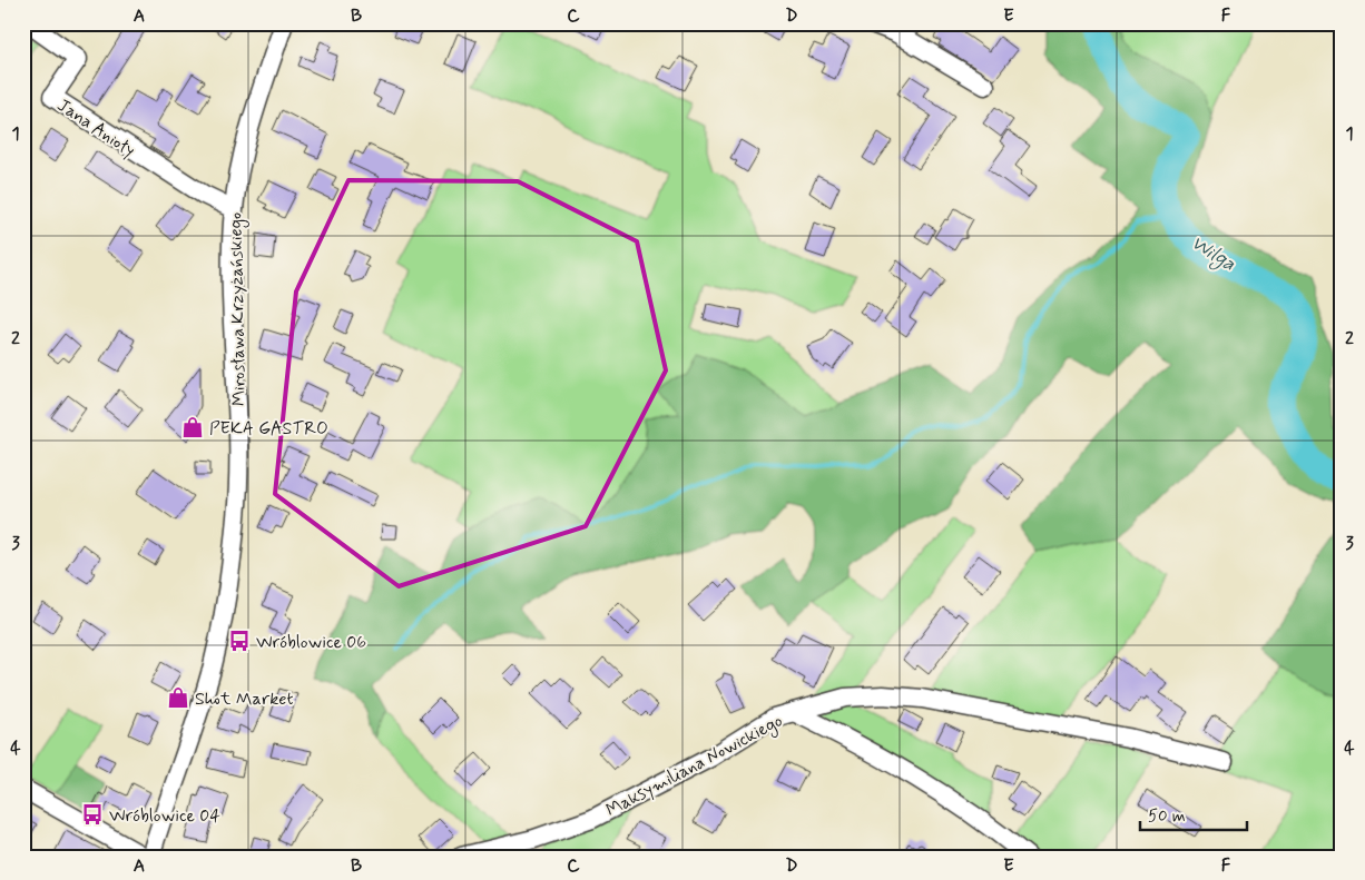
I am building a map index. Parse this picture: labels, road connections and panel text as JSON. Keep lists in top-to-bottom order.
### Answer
{
  "streets": {
    "street": ["Jana Anioły", "Mirosława Krzyżańskiego", "Maksymiliana Nowickiego"]
  },
  "crossings": [
    ["Jana Anioły", "Mirosława Krzyżańskiego"]
  ],
  "water": ["Wilga"],
  "places": {
    "shop": ["PEKA GASTRO", "Shot Market"],
    "bus stop": ["Wróblowice 06", "Wróblowice 04"]
  },
  "scale_bar": "50 m",
  "grid": {
    "columns": [
      "A",
      "B",
      "C",
      "D",
      "E",
      "F"
    ],
    "rows": [
      "1",
      "2",
      "3",
      "4"
    ]
  }
}
